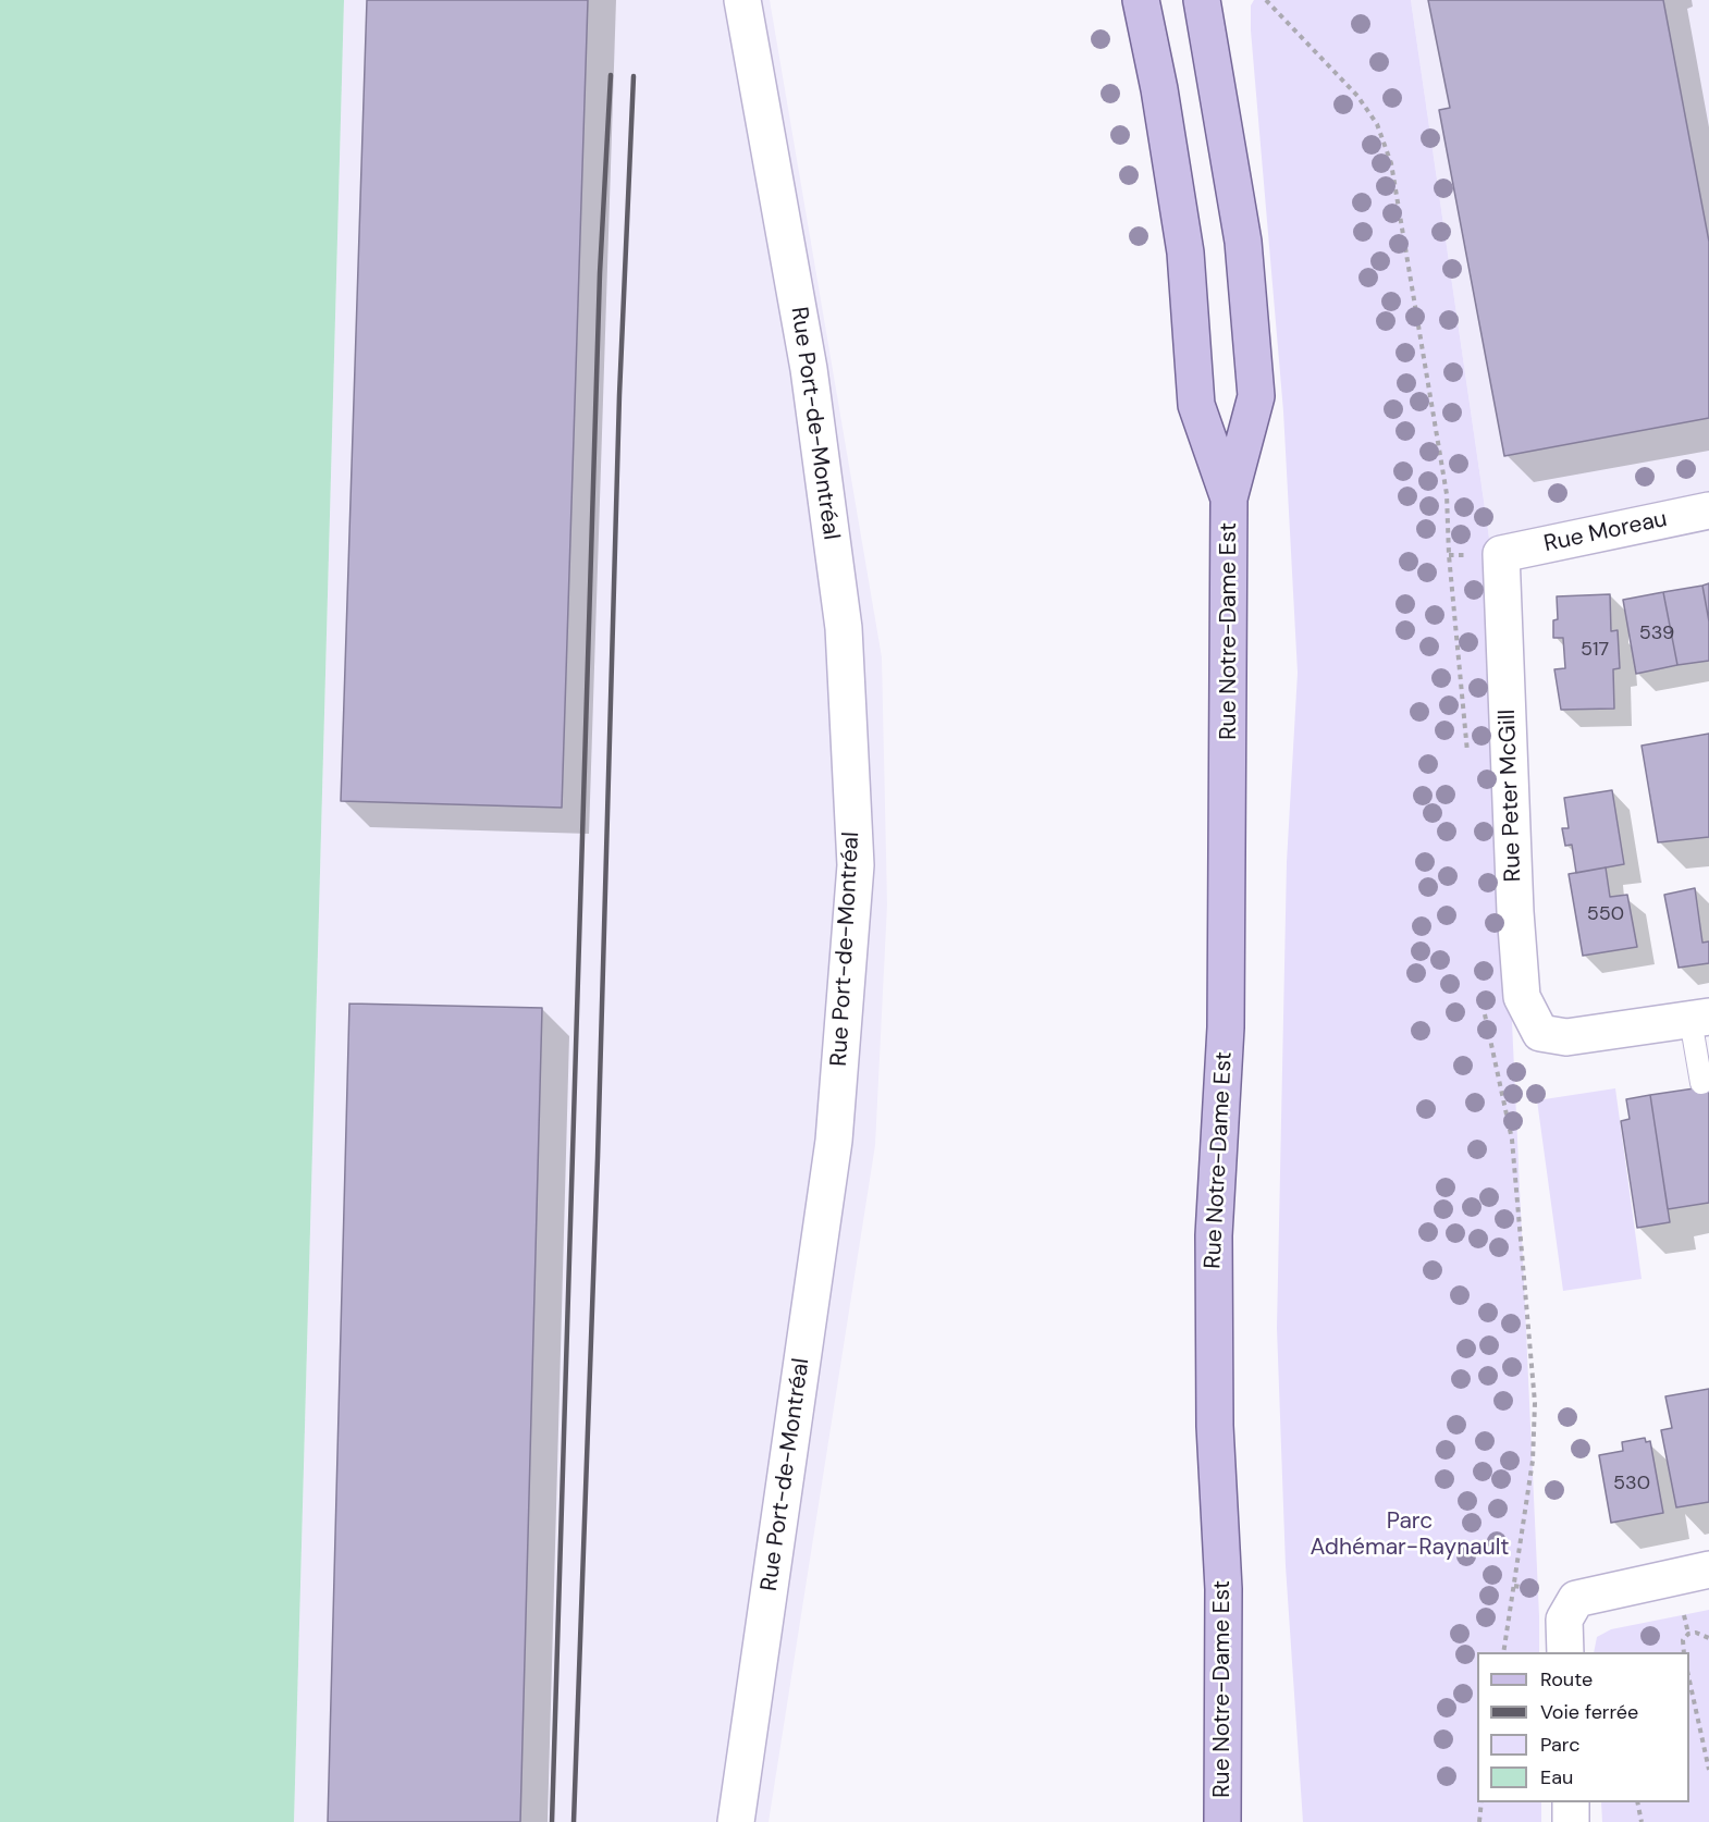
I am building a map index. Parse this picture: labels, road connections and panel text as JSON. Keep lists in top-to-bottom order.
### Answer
{
  "streets": {
    "main road": ["Rue Notre-Dame Est"],
    "street": ["Rue Port-de-Montréal", "Rue Moreau", "Rue Peter McGill"]
  },
  "crossings": [
    ["Rue Moreau", "Rue Peter McGill"]
  ],
  "parks": ["Parc Adhémar-Raynault"],
  "house_numbers": [
    "539",
    "517",
    "550",
    "530"
  ],
  "legend": [
    "Route",
    "Voie ferrée",
    "Parc",
    "Eau"
  ]
}
